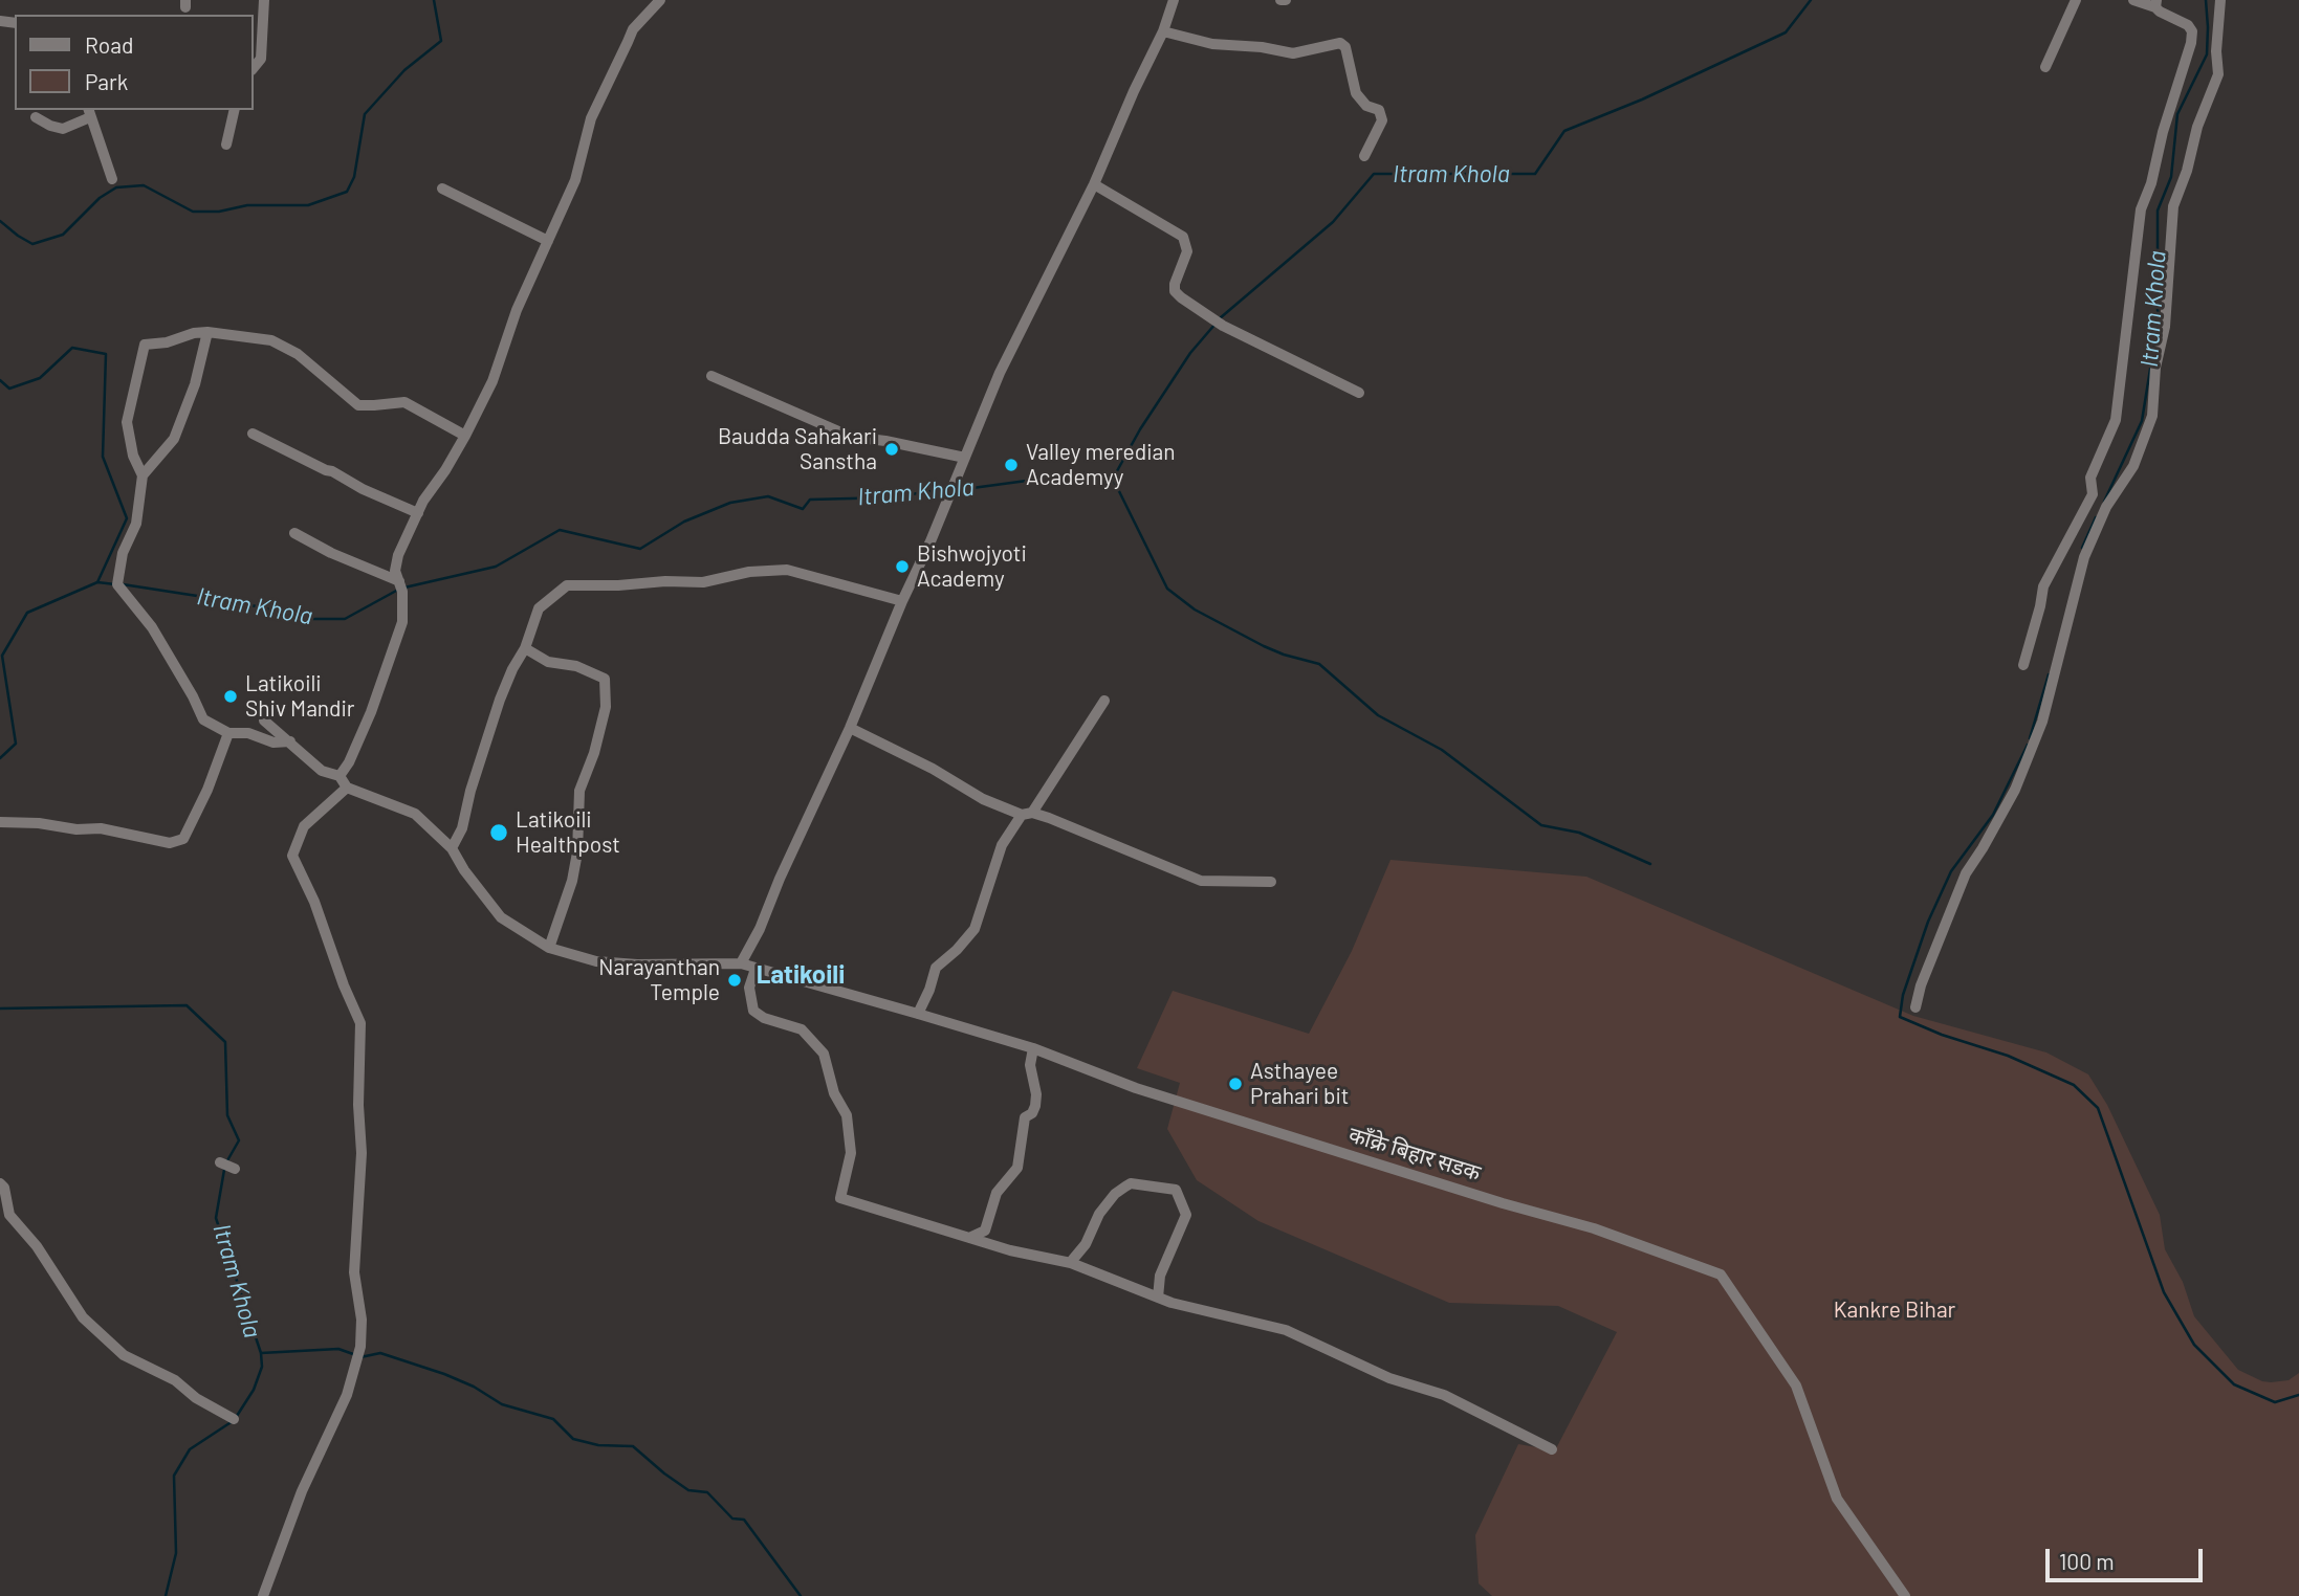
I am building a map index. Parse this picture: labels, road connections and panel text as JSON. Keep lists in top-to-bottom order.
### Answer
{
  "streets": {
    "street": ["काँक्रे बिहार सडक"]
  },
  "districts": ["Latikoili"],
  "water": ["Itram Khola"],
  "parks": ["Kankre Bihar"],
  "places": [
    "Baudda Sahakari Sanstha",
    "Valley meredian Academyy",
    "Bishwojyoti Academy",
    "Latikoili Shiv Mandir",
    "Latikoili Healthpost",
    "Narayanthan Temple",
    "Asthayee Prahari bit"
  ],
  "legend": ["Road", "Park"],
  "scale_bar": "100 m"
}
